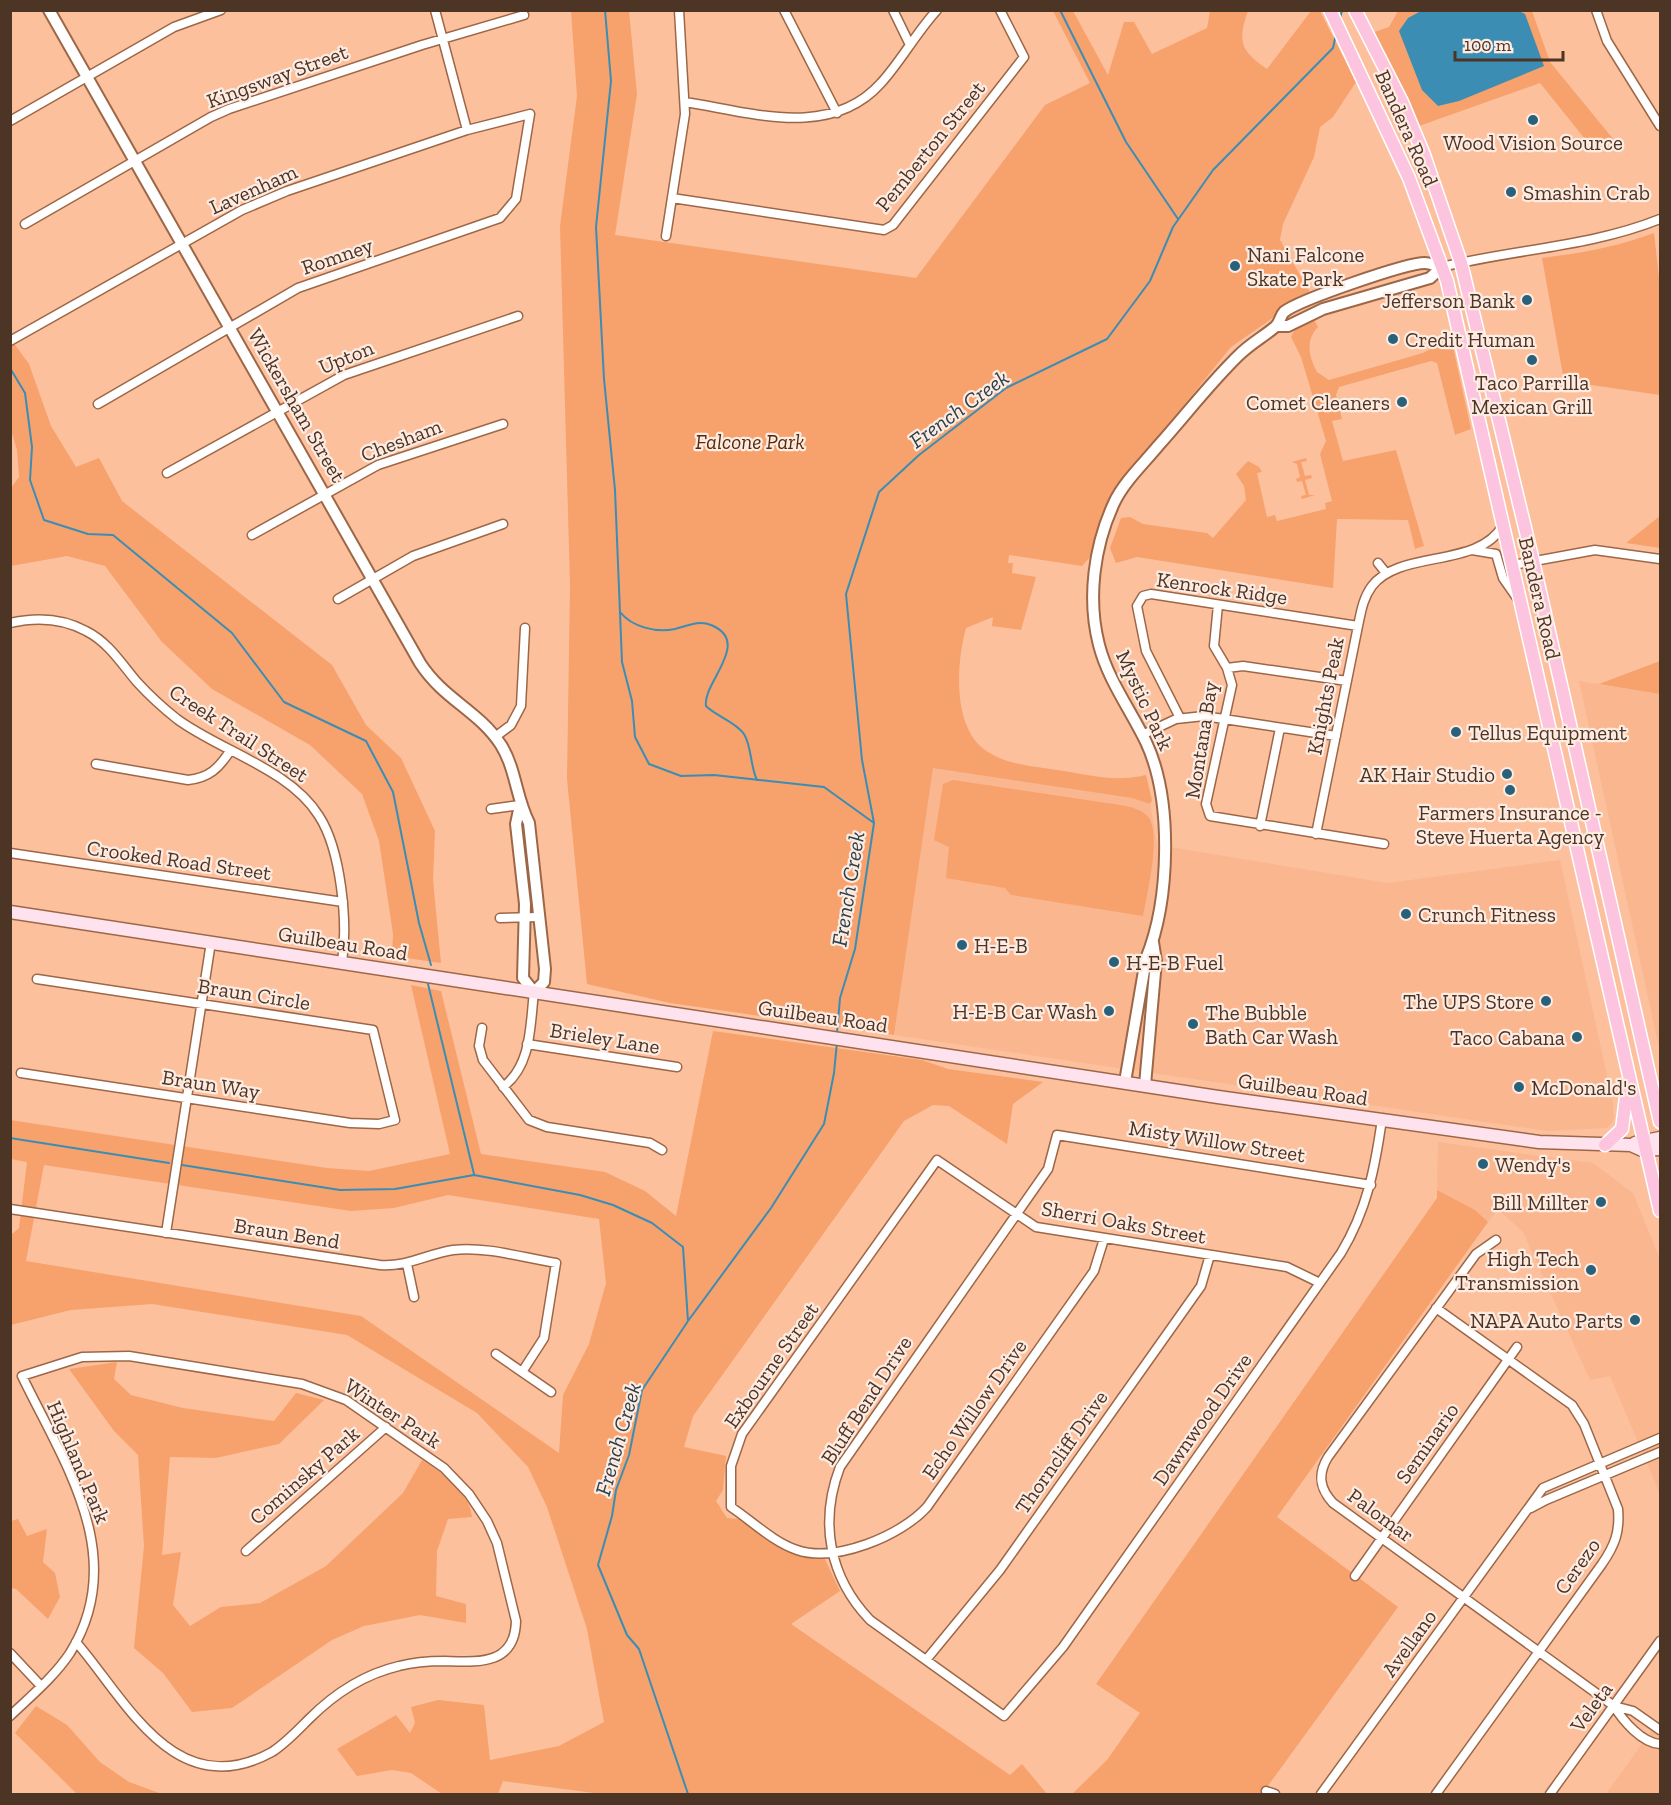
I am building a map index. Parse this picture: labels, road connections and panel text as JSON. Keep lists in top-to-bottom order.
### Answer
{
  "streets": {
    "main road": ["Bandera Road", "Guilbeau Road"],
    "street": [
      "Kingsway Street",
      "Pemberton Street",
      "Lavenham",
      "Romney",
      "Upton",
      "Wickersham Street",
      "Chesham",
      "Kenrock Ridge",
      "Knights Peak",
      "Mystic Park",
      "Creek Trail Street",
      "Montana Bay",
      "Crooked Road Street",
      "Braun Circle",
      "Brieley Lane",
      "Braun Way",
      "Misty Willow Street",
      "Sherri Oaks Street",
      "Braun Bend",
      "Exbourne Street",
      "Bluff Bend Drive",
      "Echo Willow Drive",
      "Winter Park",
      "Dawnwood Drive",
      "Seminario",
      "Thorncliff Drive",
      "Highland Park",
      "Cominsky Park",
      "Palomar",
      "Cerezo",
      "Avellano",
      "Veleta"
    ]
  },
  "crossings": [
    ["Kingsway Street", "Wickersham Street"],
    ["Bandera Road", "Mystic Park"],
    ["Bandera Road", "Guilbeau Road"],
    ["Lavenham", "Romney"],
    ["Lavenham", "Wickersham Street"],
    ["Romney", "Wickersham Street"],
    ["Upton", "Wickersham Street"],
    ["Wickersham Street", "Chesham"],
    ["Wickersham Street", "Guilbeau Road"],
    ["Wickersham Street", "Brieley Lane"],
    ["Kenrock Ridge", "Knights Peak"],
    ["Kenrock Ridge", "Montana Bay"],
    ["Knights Peak", "Montana Bay"],
    ["Mystic Park", "Guilbeau Road"],
    ["Creek Trail Street", "Crooked Road Street"],
    ["Creek Trail Street", "Guilbeau Road"],
    ["Guilbeau Road", "Dawnwood Drive"],
    ["Braun Circle", "Braun Way"],
    ["Misty Willow Street", "Bluff Bend Drive"],
    ["Misty Willow Street", "Dawnwood Drive"],
    ["Sherri Oaks Street", "Exbourne Street"],
    ["Sherri Oaks Street", "Bluff Bend Drive"],
    ["Sherri Oaks Street", "Echo Willow Drive"],
    ["Sherri Oaks Street", "Dawnwood Drive"],
    ["Sherri Oaks Street", "Thorncliff Drive"],
    ["Exbourne Street", "Bluff Bend Drive"],
    ["Exbourne Street", "Echo Willow Drive"],
    ["Bluff Bend Drive", "Echo Willow Drive"],
    ["Bluff Bend Drive", "Dawnwood Drive"],
    ["Bluff Bend Drive", "Thorncliff Drive"],
    ["Winter Park", "Highland Park"],
    ["Winter Park", "Cominsky Park"],
    ["Seminario", "Palomar"],
    ["Seminario", "Cerezo"],
    ["Palomar", "Cerezo"],
    ["Palomar", "Avellano"],
    ["Palomar", "Veleta"],
    ["Cerezo", "Avellano"]
  ],
  "water": ["French Creek"],
  "parks": ["Falcone Park"],
  "places": [
    "Wood Vision Source",
    "Smashin Crab",
    "Nani Falcone Skate Park",
    "Jefferson Bank",
    "Credit Human",
    "Taco Parrilla Mexican Grill",
    "Comet Cleaners",
    "Tellus Equipment",
    "AK Hair Studio",
    "Farmers Insurance - Steve Huerta Agency",
    "Crunch Fitness",
    "H-E-B",
    "H-E-B Fuel",
    "The UPS Store",
    "H-E-B Car Wash",
    "The Bubble Bath Car Wash",
    "Taco Cabana",
    "McDonald's",
    "Wendy's",
    "Bill Millter",
    "High Tech Transmission",
    "NAPA Auto Parts"
  ],
  "scale_bar": "100 m"
}
